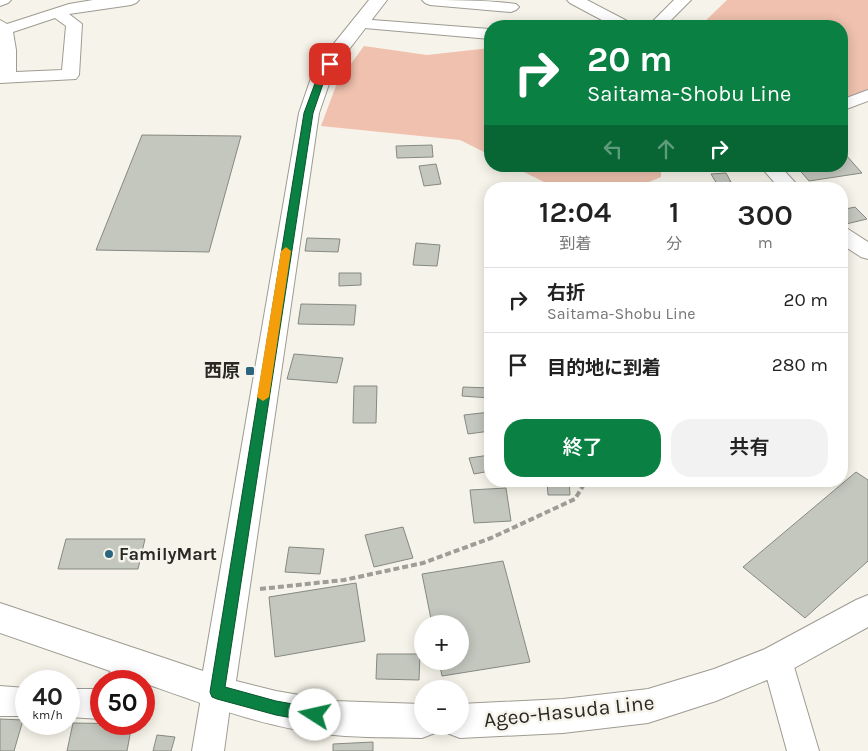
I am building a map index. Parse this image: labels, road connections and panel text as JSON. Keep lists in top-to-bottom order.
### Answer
{
  "streets": {
    "main road": ["Ageo-Hasuda Line"]
  },
  "places": {
    "transit": ["西原"],
    "other": ["FamilyMart"]
  },
  "page": {
    "turn": ["20 m", "Saitama-Shobu Line"],
    "eta": [
      "12:04",
      "到着",
      "1",
      "分",
      "300",
      "m"
    ],
    "list": [
      {
        "name": "右折",
        "note": "Saitama-Shobu Line",
        "value": "20 m"
      },
      {
        "name": "目的地に到着",
        "value": "280 m"
      }
    ],
    "buttons": ["終了", "共有"],
    "map_buttons": ["+", "−"],
    "speed": "40 km/h",
    "limit": "50"
  }
}
